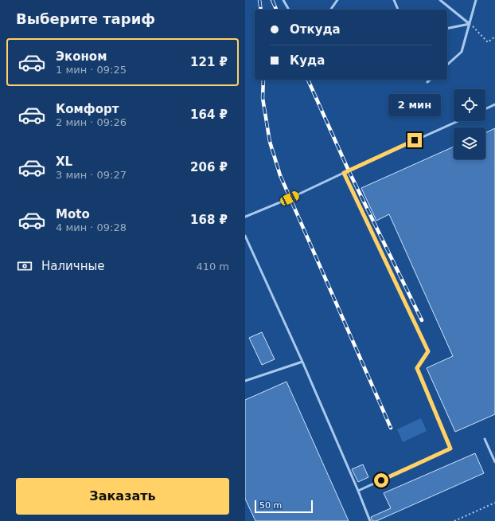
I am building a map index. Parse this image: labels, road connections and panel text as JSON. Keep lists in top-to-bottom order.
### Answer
{
  "scale_bar": "50 m",
  "page": {
    "heading": "Выберите тариф",
    "banner": ["Откуда", "Куда"],
    "list": [
      {
        "name": "Эконом",
        "note": "1 мин · 09:25",
        "value": "121 ₽"
      },
      {
        "name": "Комфорт",
        "note": "2 мин · 09:26",
        "value": "164 ₽"
      },
      {
        "name": "XL",
        "note": "3 мин · 09:27",
        "value": "206 ₽"
      },
      {
        "name": "Moto",
        "note": "4 мин · 09:28",
        "value": "168 ₽"
      }
    ],
    "bubble": "2 мин",
    "pay": ["Наличные", "410 m"],
    "buttons": "Заказать",
    "scale": "50 m"
  }
}
